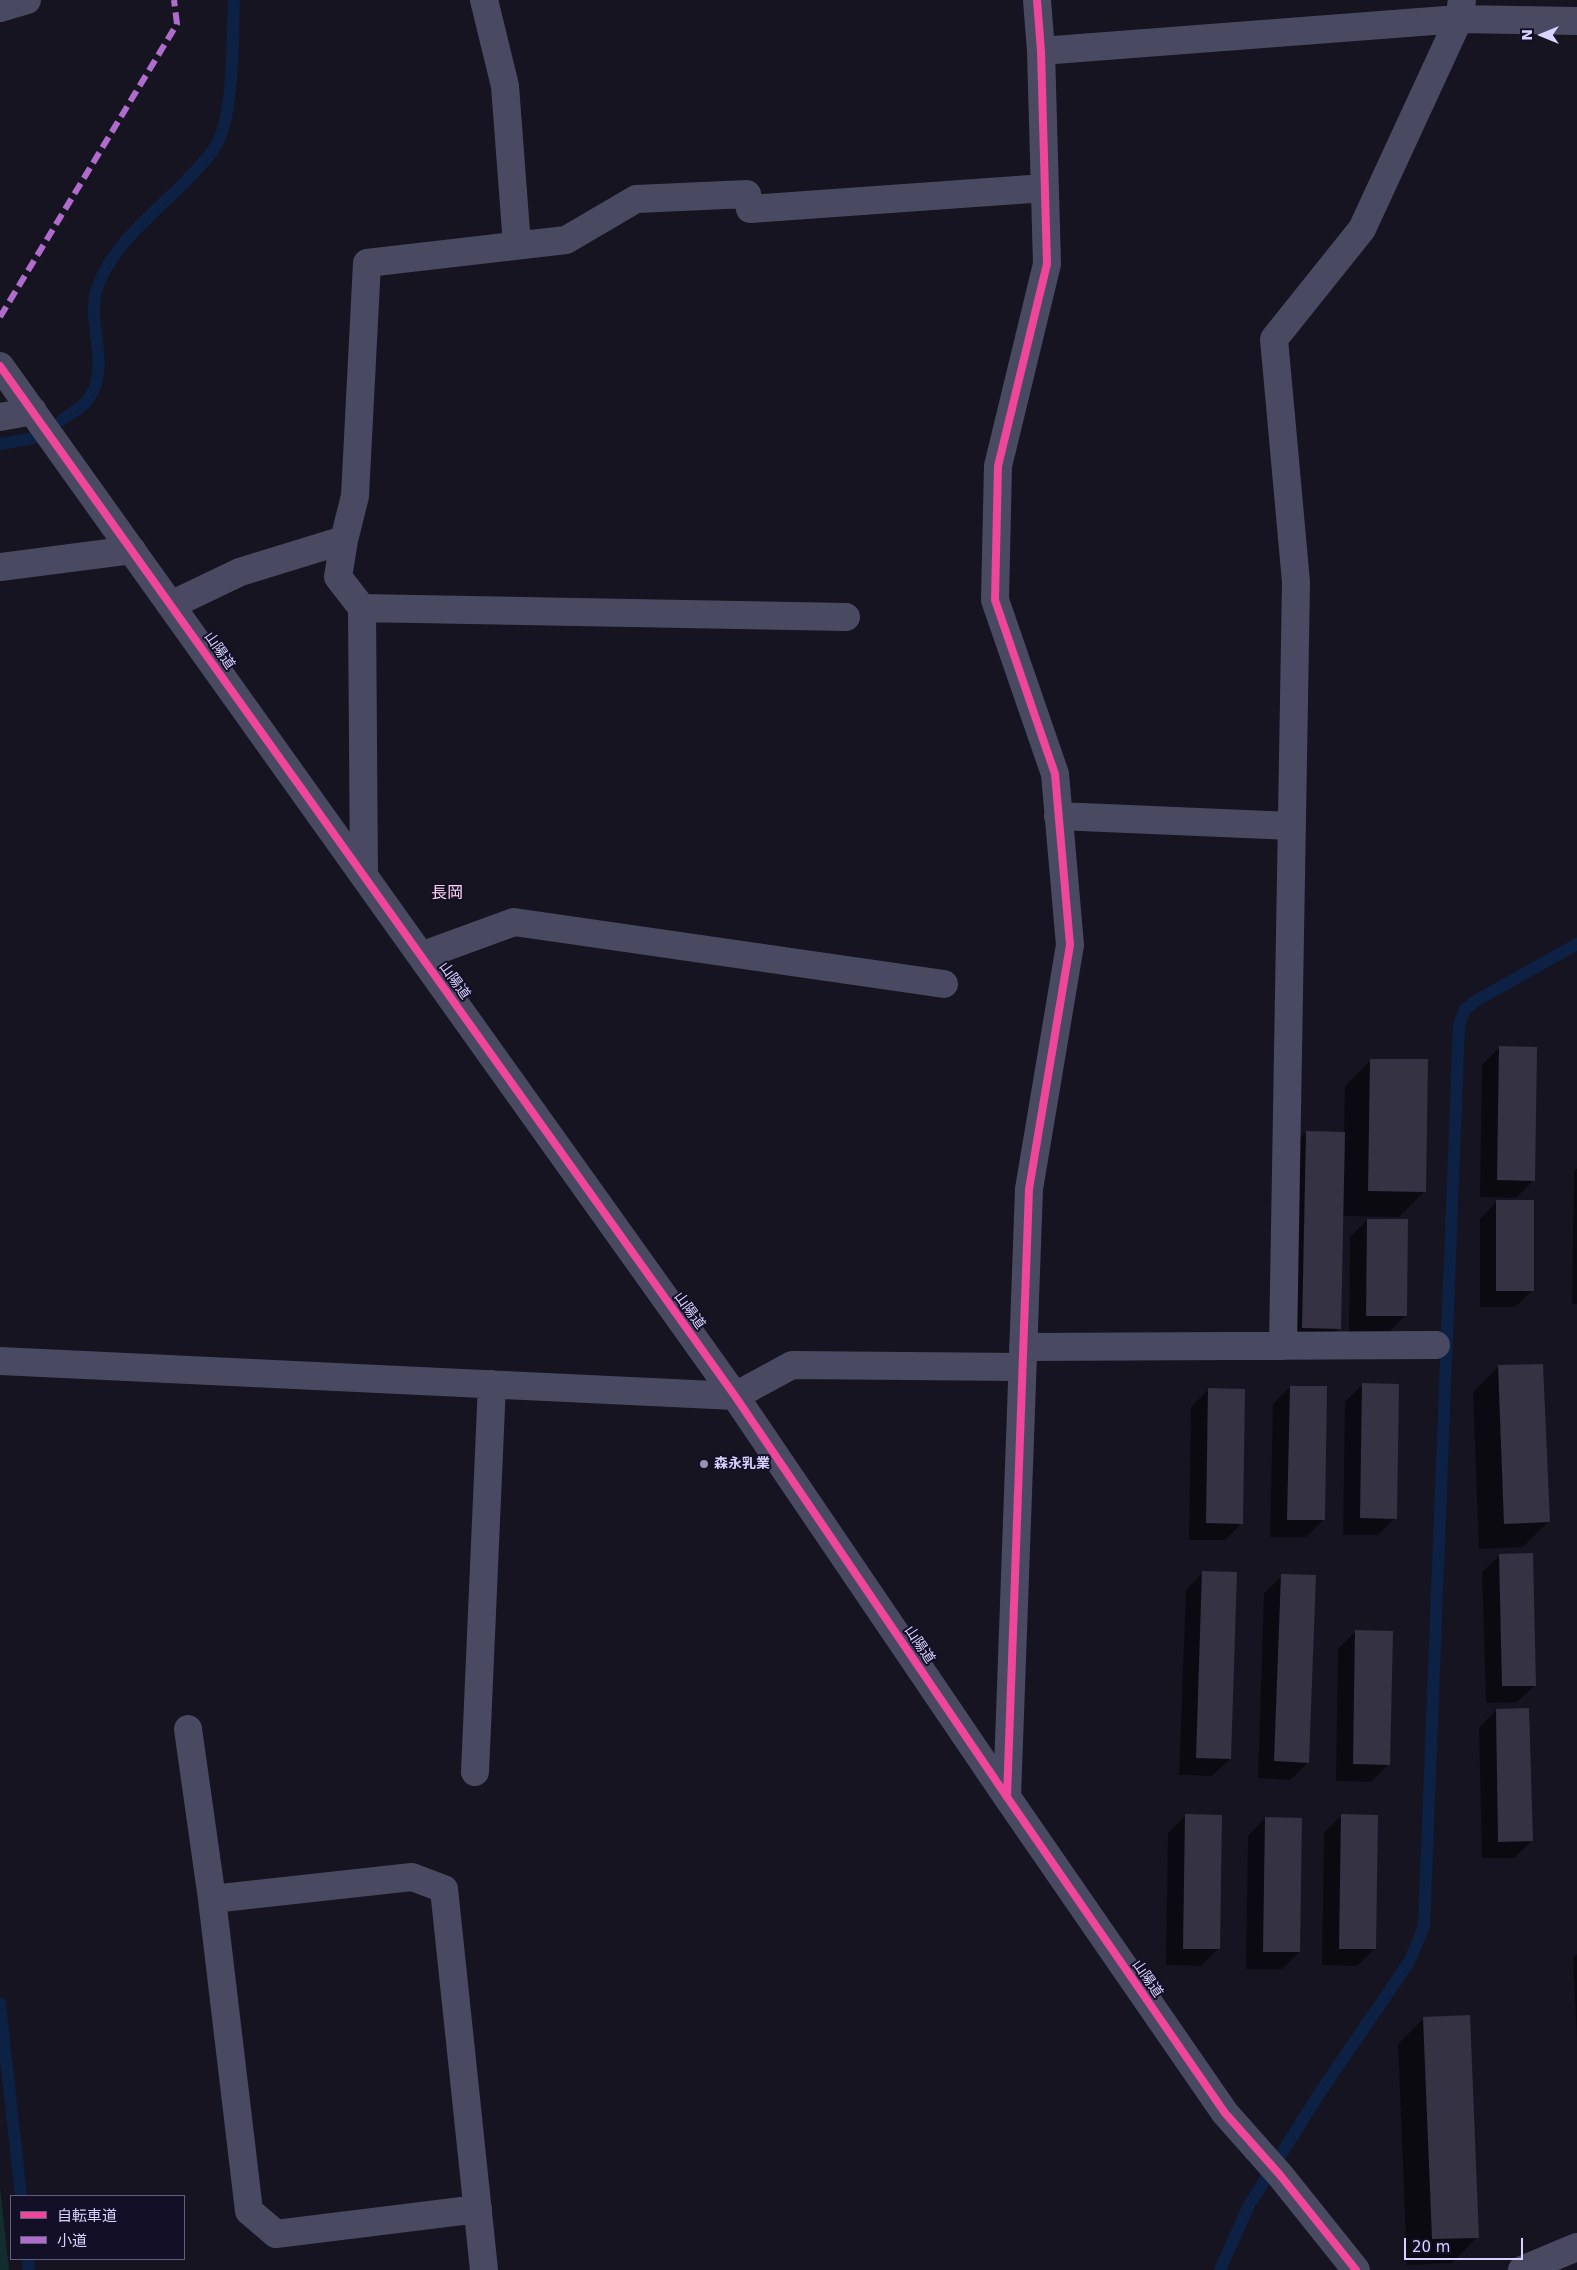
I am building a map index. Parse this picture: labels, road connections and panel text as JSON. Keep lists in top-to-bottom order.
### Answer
{
  "streets": {
    "street": ["山陽道"]
  },
  "districts": ["長岡"],
  "places": ["森永乳業"],
  "legend": ["自転車道", "小道"],
  "scale_bar": "20 m",
  "north": "left"
}
